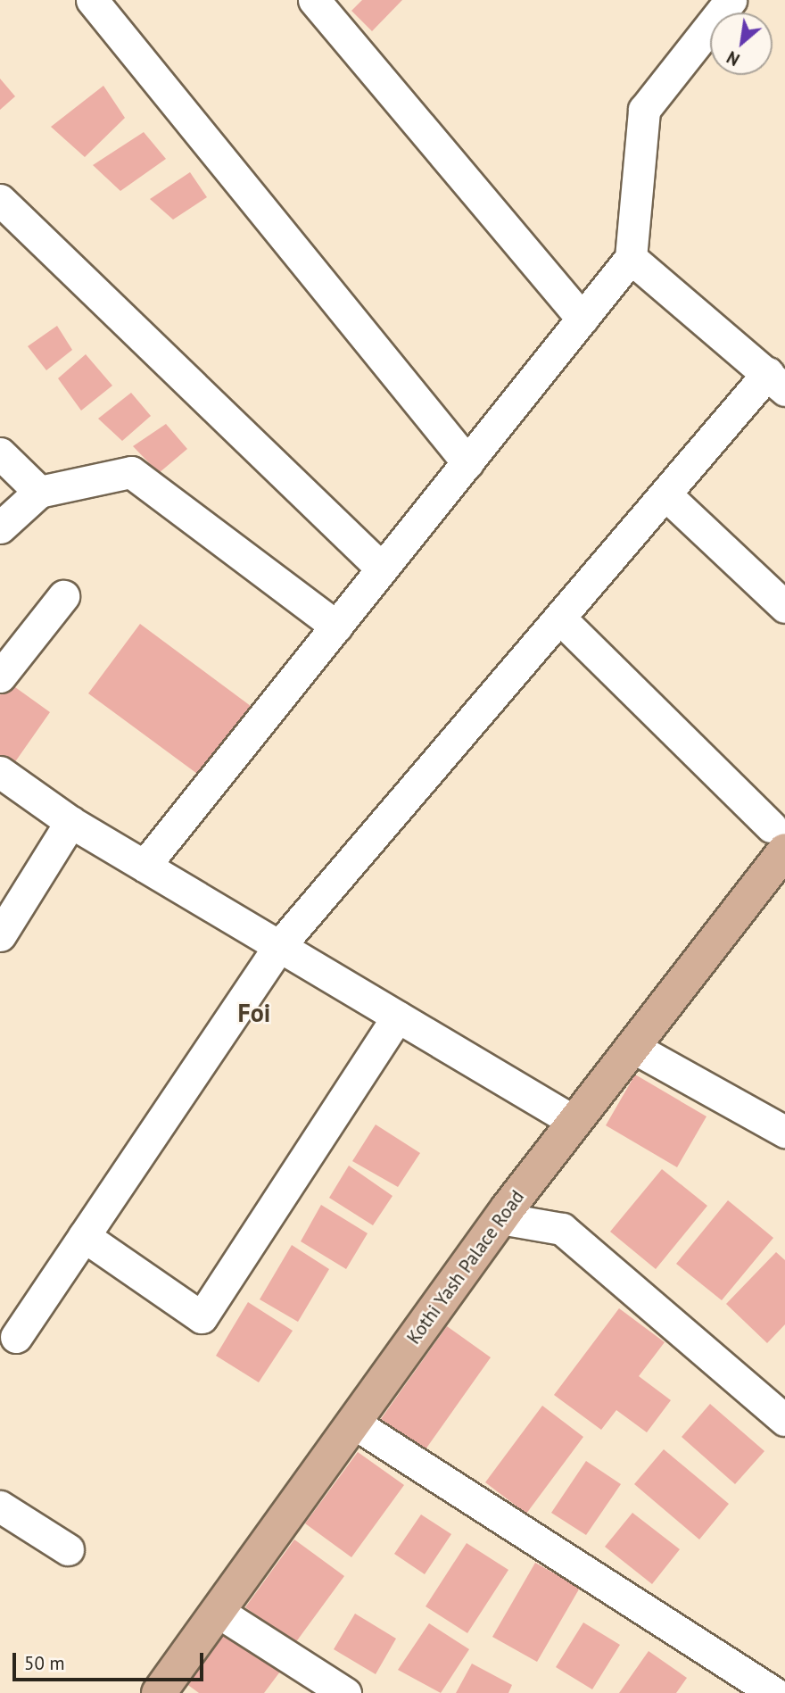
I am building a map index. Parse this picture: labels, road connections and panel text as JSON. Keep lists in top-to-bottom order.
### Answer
{
  "streets": {
    "main road": ["Kothi Yash Palace Road"]
  },
  "districts": ["Foi"],
  "scale_bar": "50 m",
  "north": "bottom left"
}
